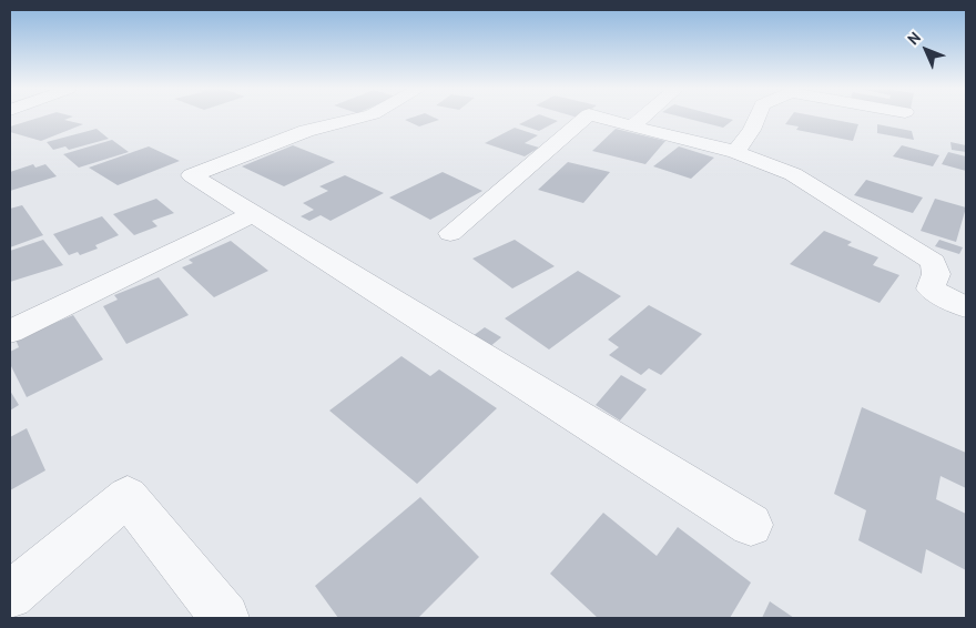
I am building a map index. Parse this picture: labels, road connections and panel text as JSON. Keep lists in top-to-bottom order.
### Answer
{
  "north": "top left"
}
